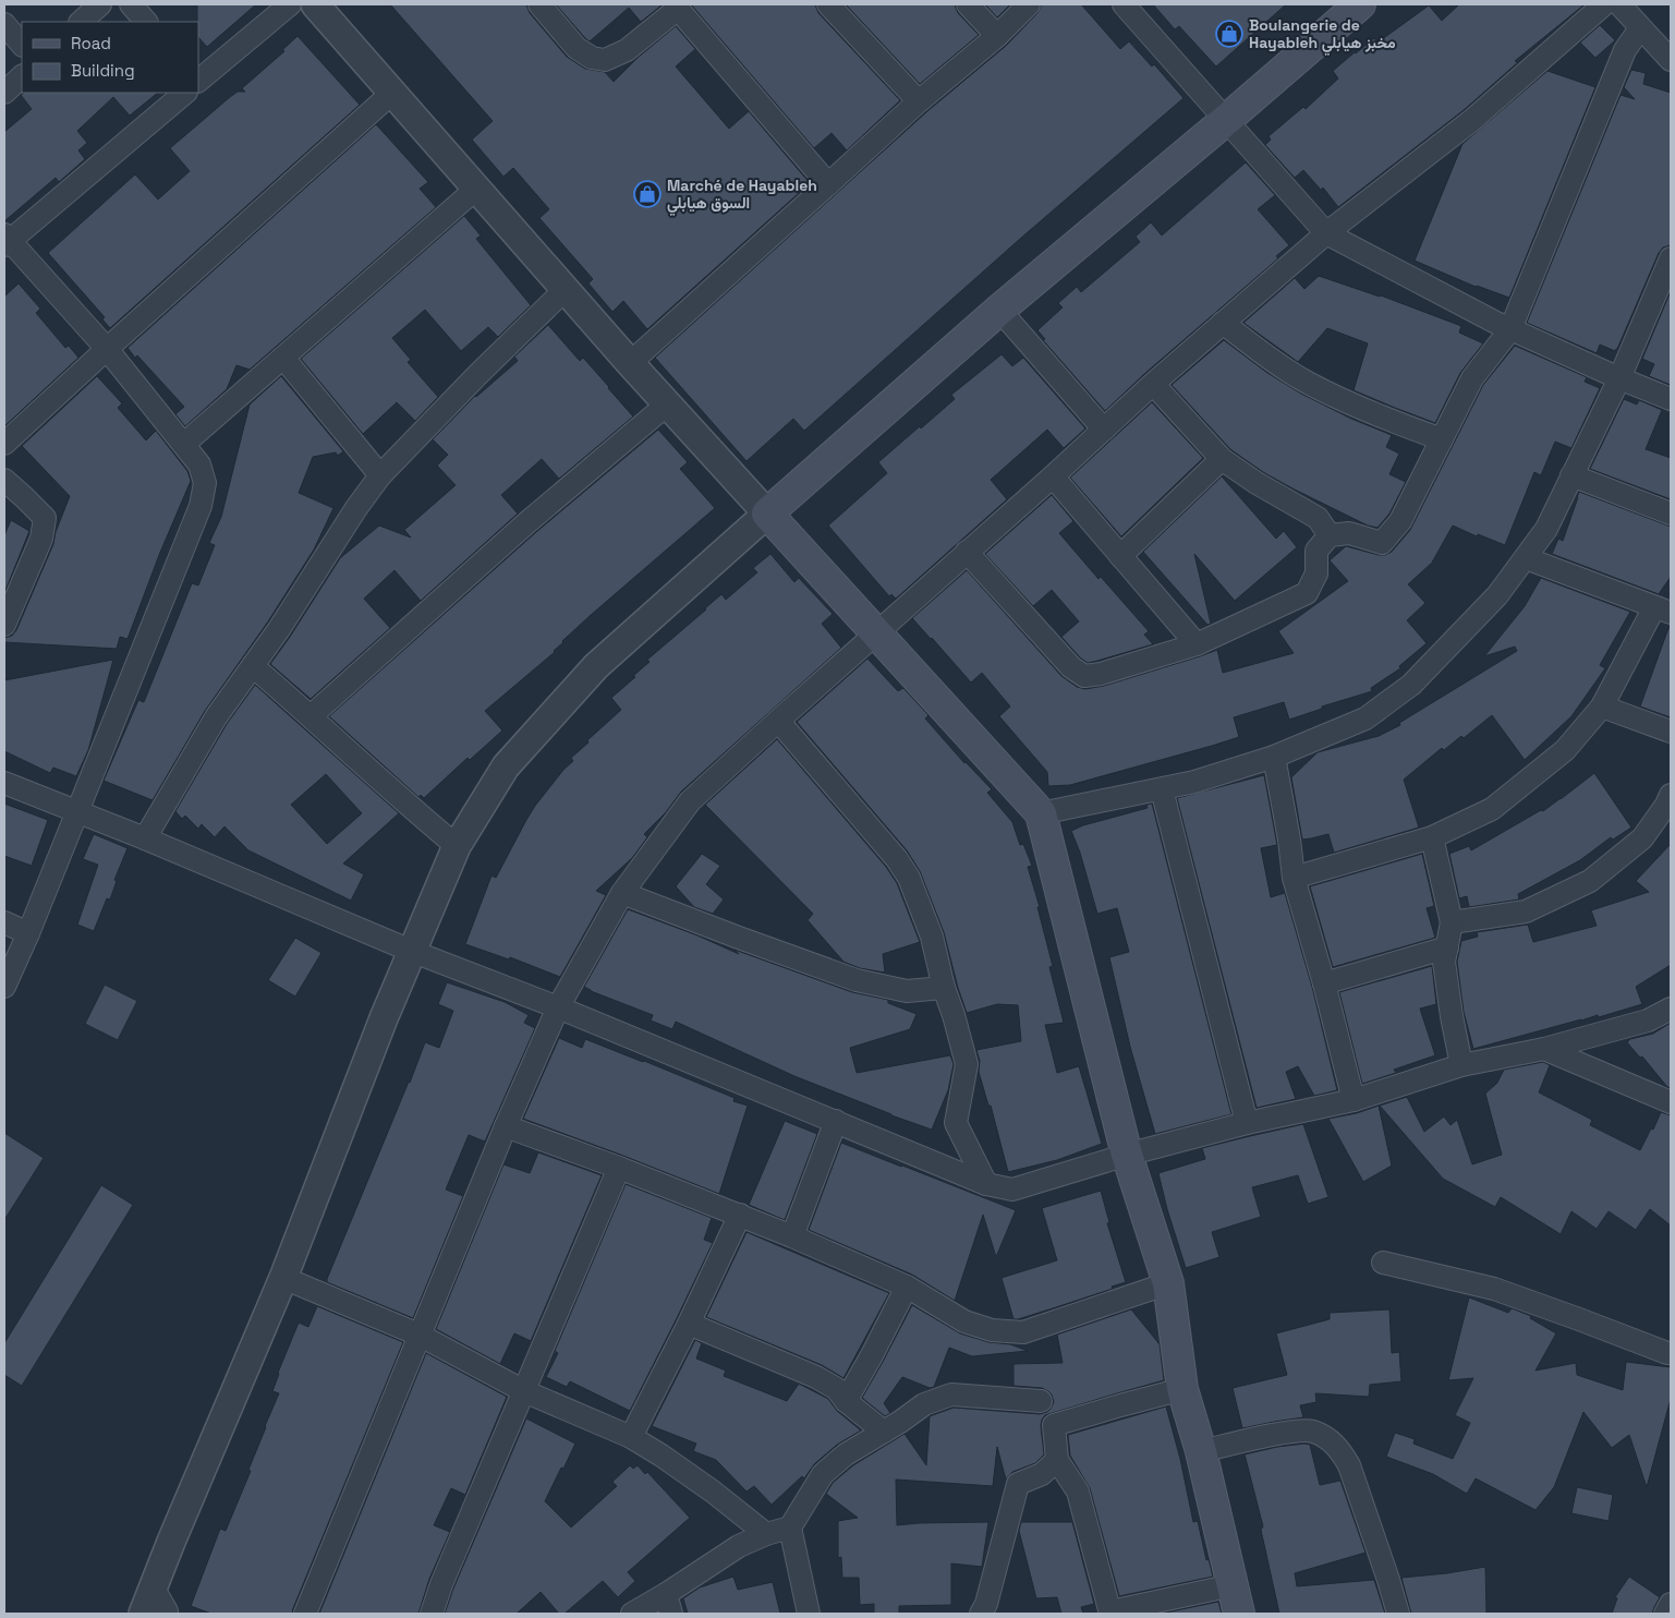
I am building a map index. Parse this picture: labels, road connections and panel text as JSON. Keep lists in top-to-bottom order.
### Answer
{
  "places": {
    "shop": ["Boulangerie de Hayableh مخبز هيابلي", "Marché de Hayableh السوق هيابلي"]
  },
  "legend": ["Road", "Building"]
}
